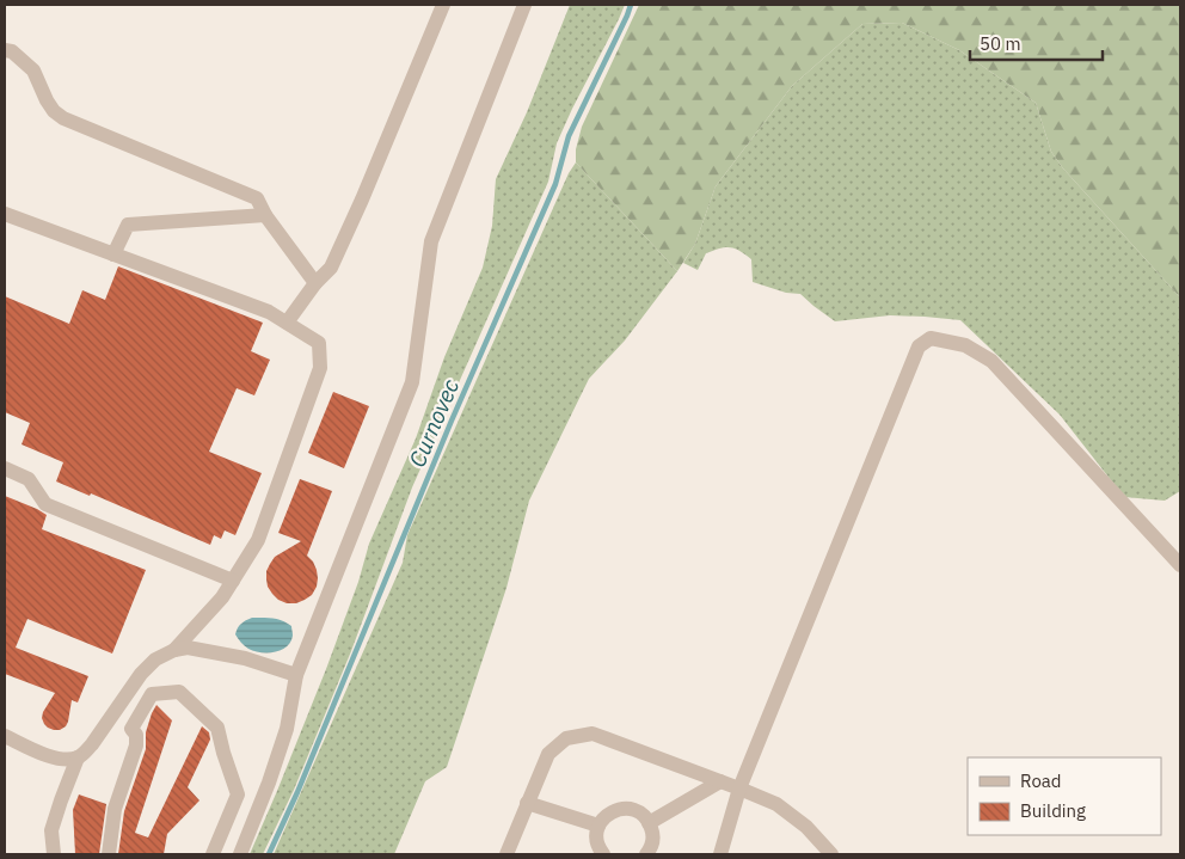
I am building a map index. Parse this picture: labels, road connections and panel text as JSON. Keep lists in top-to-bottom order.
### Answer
{
  "water": ["Curnovec"],
  "legend": ["Road", "Building"],
  "scale_bar": "50 m"
}
